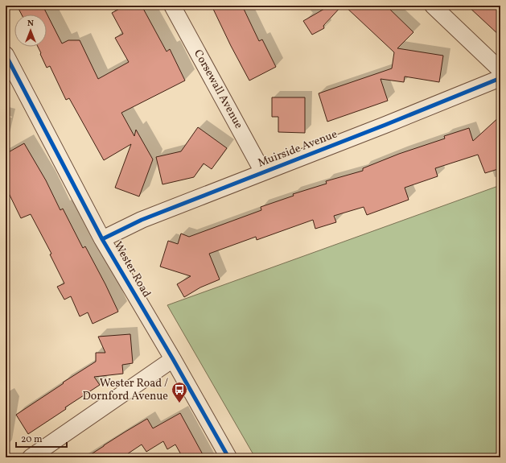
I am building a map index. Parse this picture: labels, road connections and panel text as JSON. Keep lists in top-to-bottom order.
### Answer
{
  "streets": {
    "street": ["Corsewall Avenue", "Muirside Avenue", "Wester Road"]
  },
  "crossings": [
    ["Corsewall Avenue", "Muirside Avenue"],
    ["Muirside Avenue", "Wester Road"]
  ],
  "places": {
    "bus stop": ["Wester Road / Dornford Avenue"]
  },
  "scale_bar": "20 m",
  "north": "top"
}
